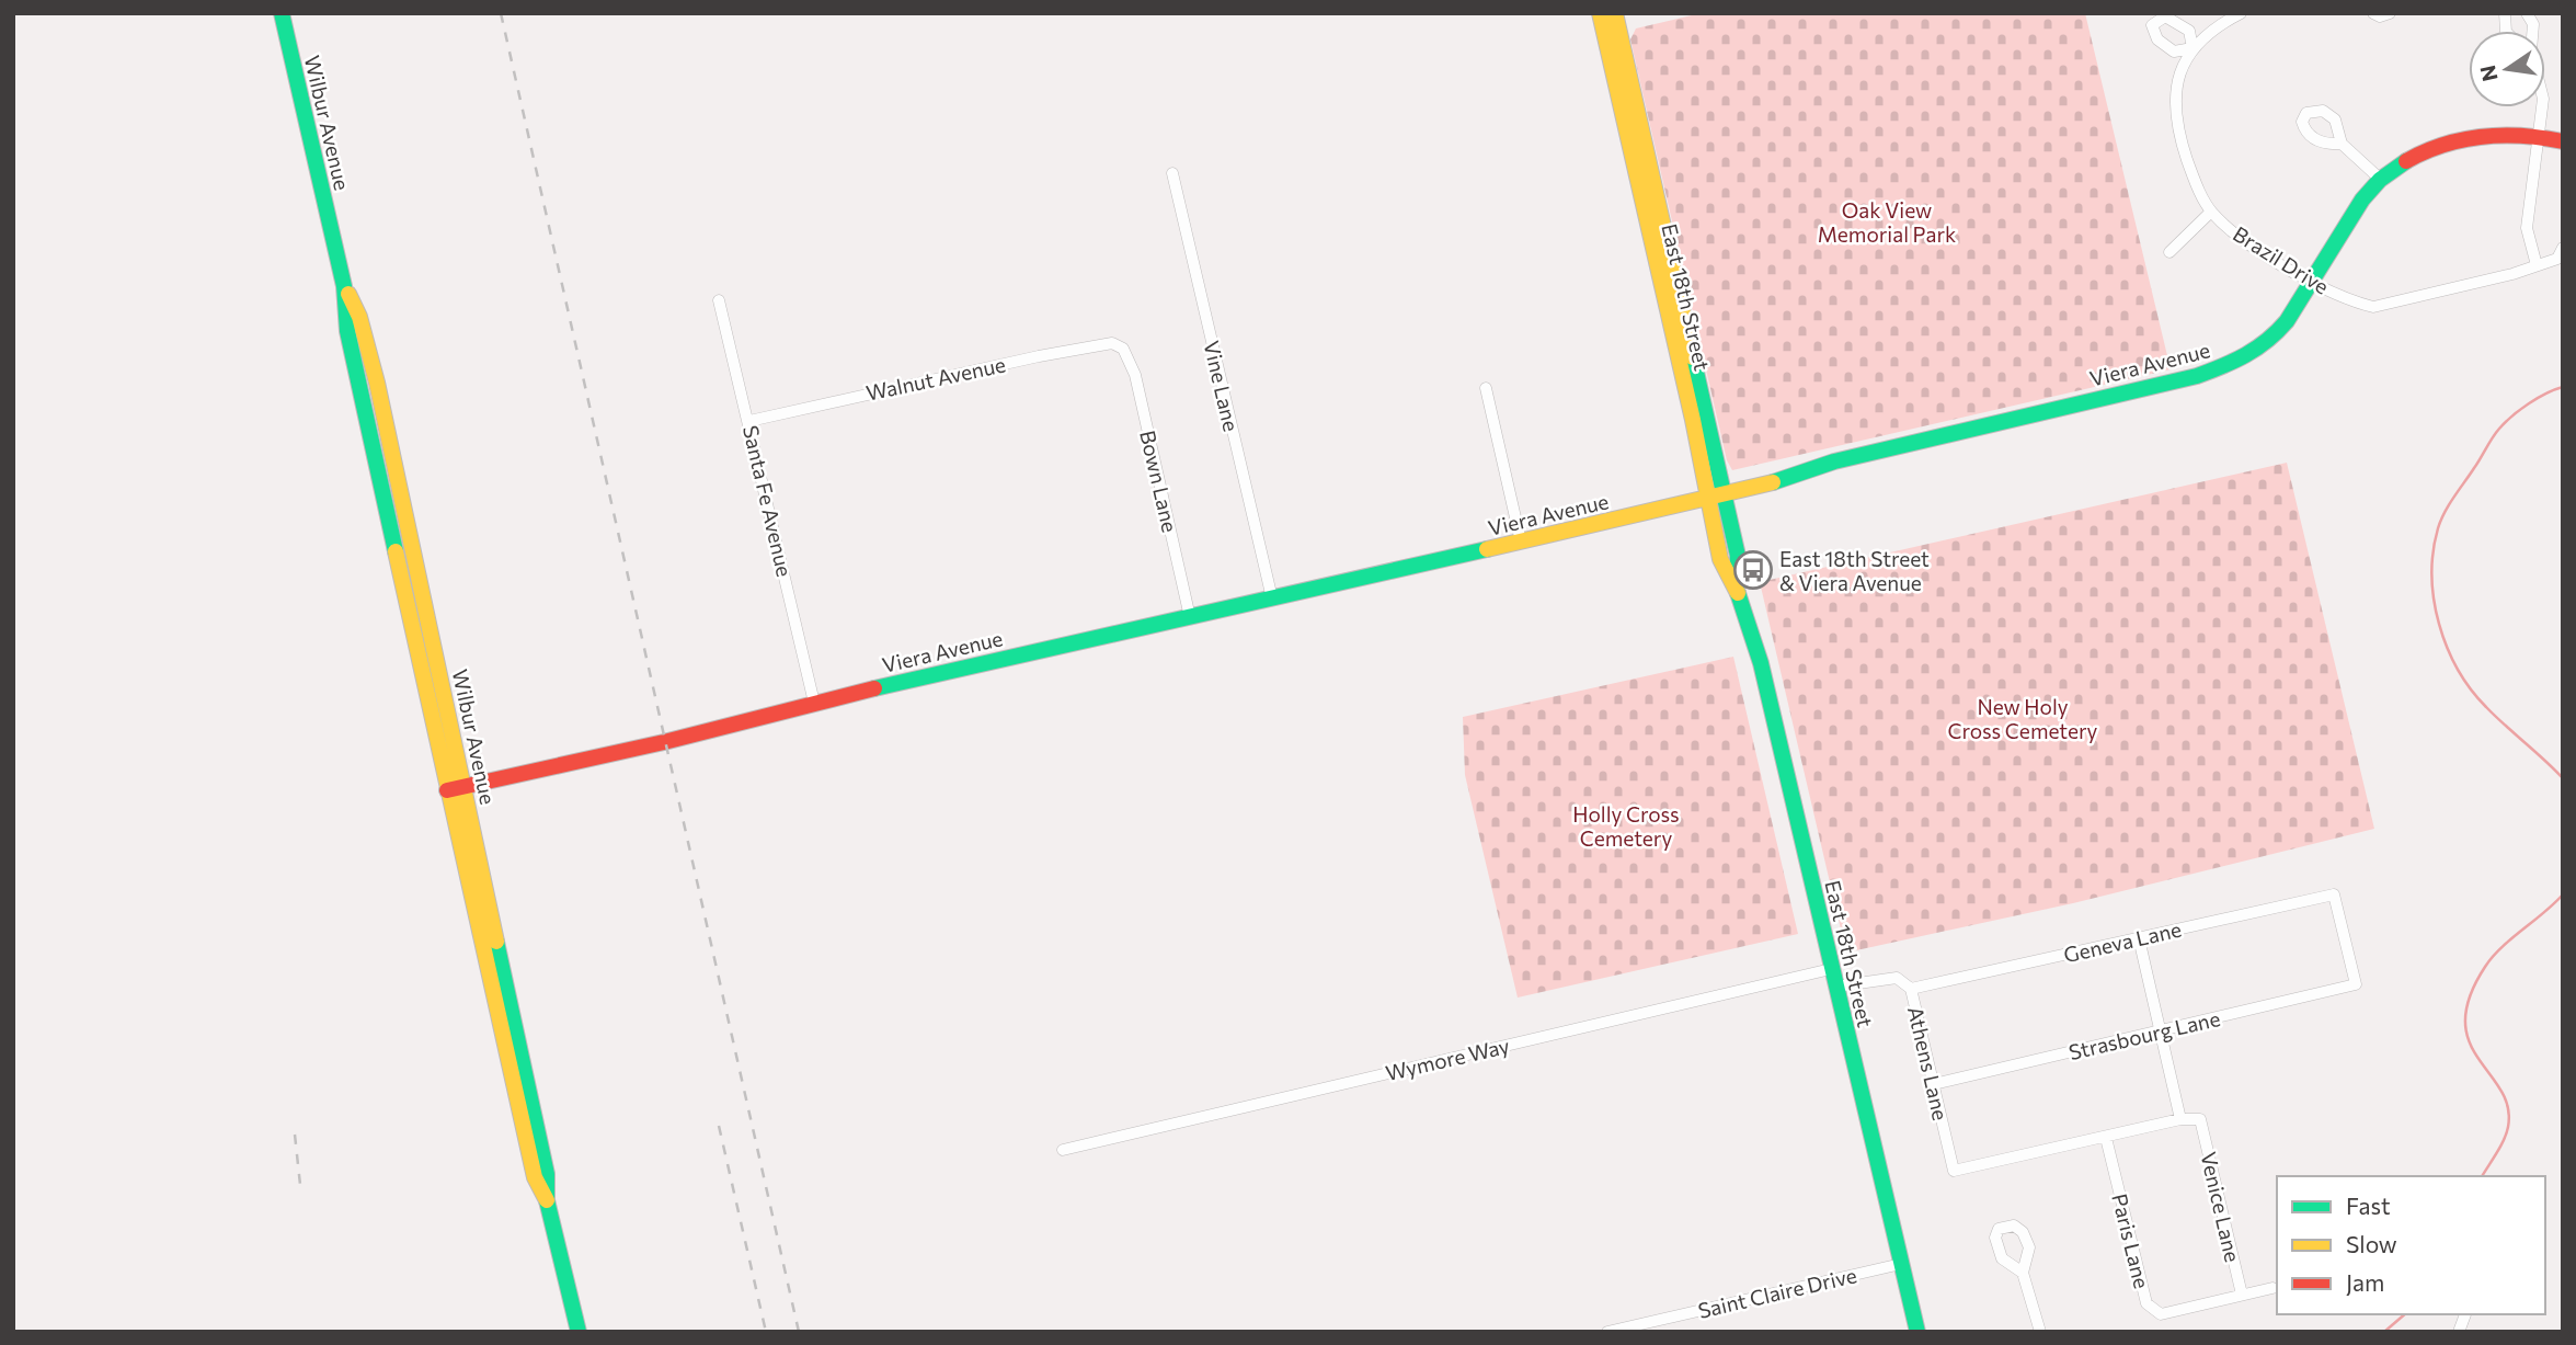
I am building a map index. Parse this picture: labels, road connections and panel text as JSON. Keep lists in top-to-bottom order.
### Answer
{
  "streets": {
    "main road": ["Wilbur Avenue", "East 18th Street", "Viera Avenue"],
    "street": [
      "Brazil Drive",
      "Walnut Avenue",
      "Vine Lane",
      "Bown Lane",
      "Santa Fe Avenue",
      "Geneva Lane",
      "Strasbourg Lane",
      "Wymore Way",
      "Athens Lane",
      "Venice Lane",
      "Paris Lane",
      "Saint Claire Drive"
    ]
  },
  "crossings": [
    ["Wilbur Avenue", "Viera Avenue"],
    ["Brazil Drive", "Viera Avenue"],
    ["East 18th Street", "Viera Avenue"],
    ["East 18th Street", "Wymore Way"],
    ["East 18th Street", "Athens Lane"],
    ["East 18th Street", "Saint Claire Drive"],
    ["Viera Avenue", "Vine Lane"],
    ["Viera Avenue", "Bown Lane"],
    ["Viera Avenue", "Santa Fe Avenue"],
    ["Walnut Avenue", "Bown Lane"],
    ["Walnut Avenue", "Santa Fe Avenue"],
    ["Geneva Lane", "Strasbourg Lane"],
    ["Geneva Lane", "Athens Lane"],
    ["Strasbourg Lane", "Athens Lane"],
    ["Athens Lane", "Paris Lane"],
    ["Venice Lane", "Paris Lane"]
  ],
  "parks": ["Oak View Memorial Park", "New Holy Cross Cemetery", "Holly Cross Cemetery"],
  "places": {
    "bus stop": ["East 18th Street & Viera Avenue"]
  },
  "legend": ["Fast", "Slow", "Jam"],
  "north": "left"
}
